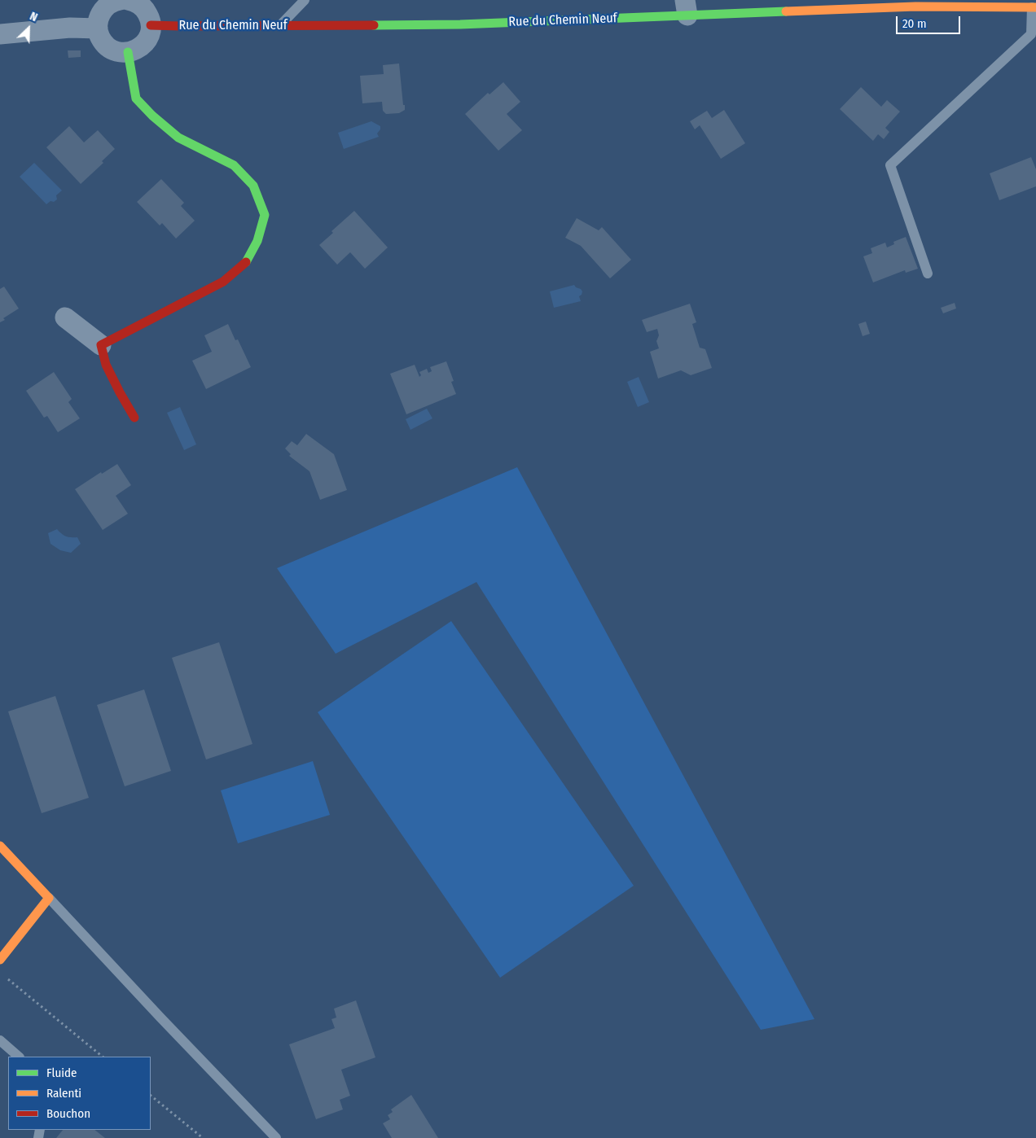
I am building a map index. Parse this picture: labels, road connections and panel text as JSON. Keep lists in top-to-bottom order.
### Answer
{
  "streets": {
    "street": ["Rue du Chemin Neuf"]
  },
  "legend": ["Fluide", "Ralenti", "Bouchon"],
  "scale_bar": "20 m",
  "north": "top right"
}
